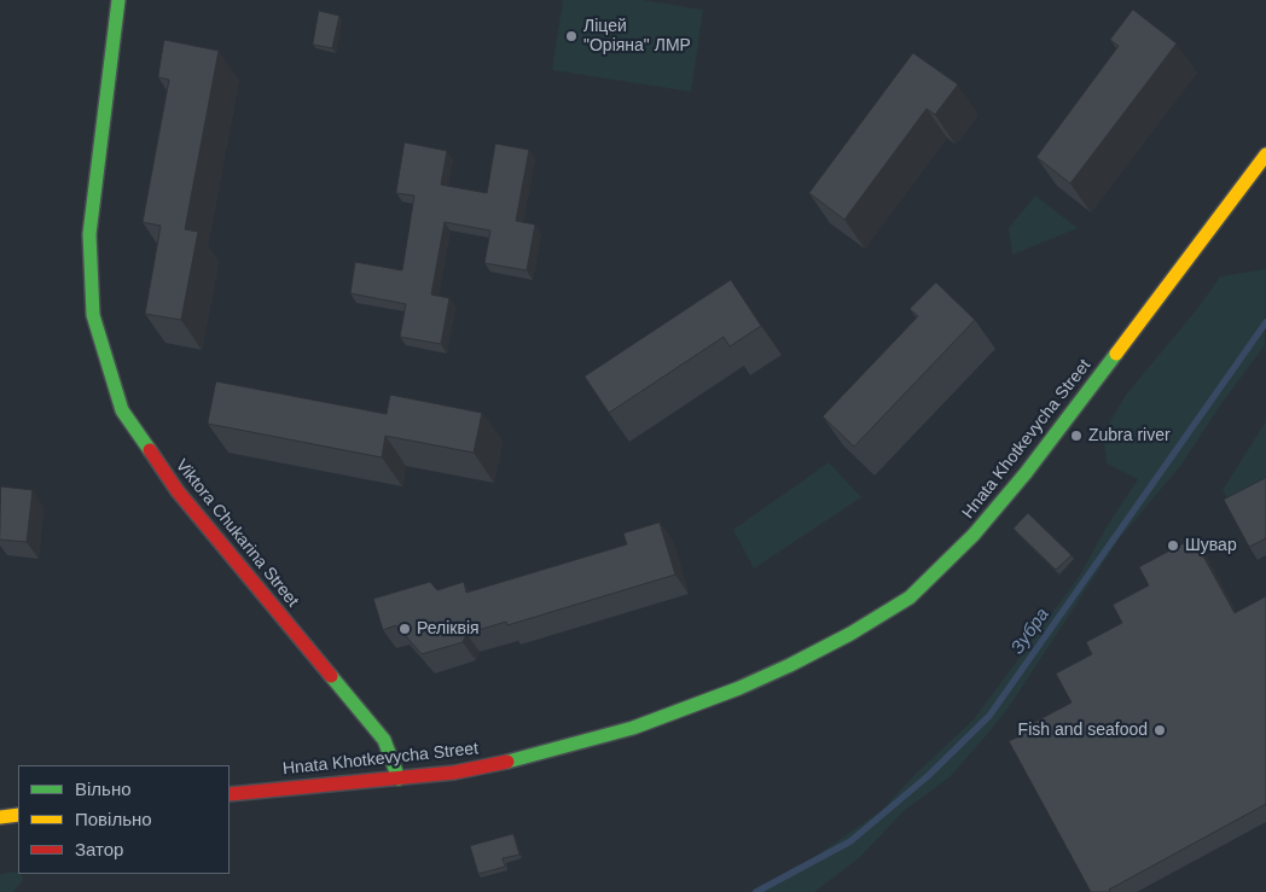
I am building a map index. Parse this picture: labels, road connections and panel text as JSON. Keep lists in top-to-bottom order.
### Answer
{
  "streets": {
    "street": ["Hnata Khotkevycha Street", "Viktora Chukarina Street"]
  },
  "crossings": [
    ["Hnata Khotkevycha Street", "Viktora Chukarina Street"]
  ],
  "water": ["Зубра"],
  "places": [
    "Ліцей \"Оріяна\" ЛМР",
    "Zubra river",
    "Шувар",
    "Реліквія",
    "Fish and seafood"
  ],
  "legend": ["Вільно", "Повільно", "Затор"]
}
